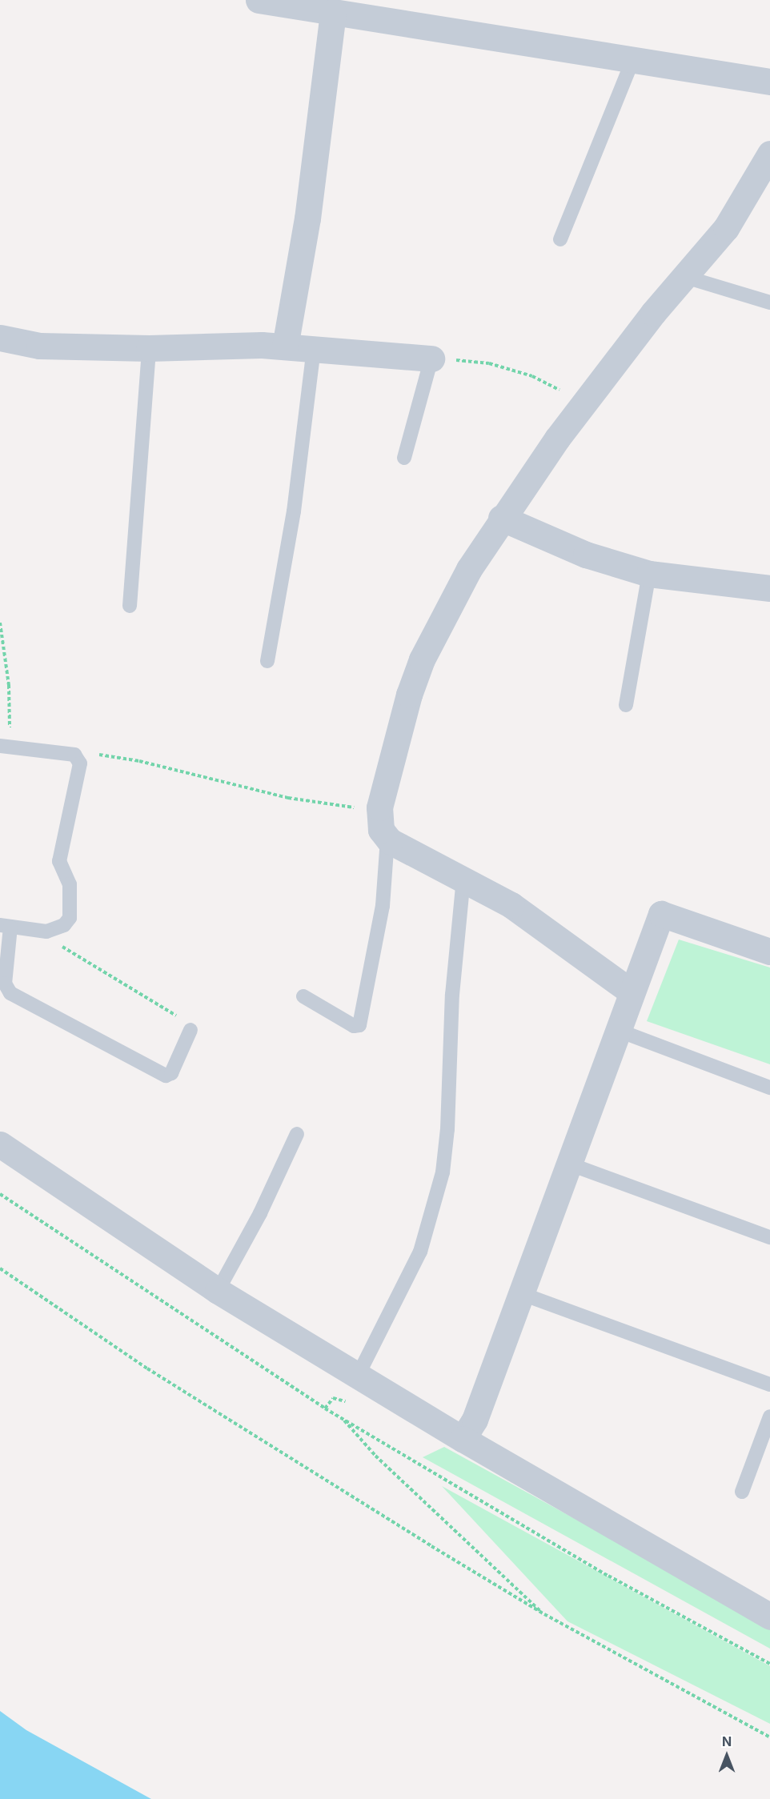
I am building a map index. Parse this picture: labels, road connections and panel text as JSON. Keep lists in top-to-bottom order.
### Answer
{
  "north": "top"
}
